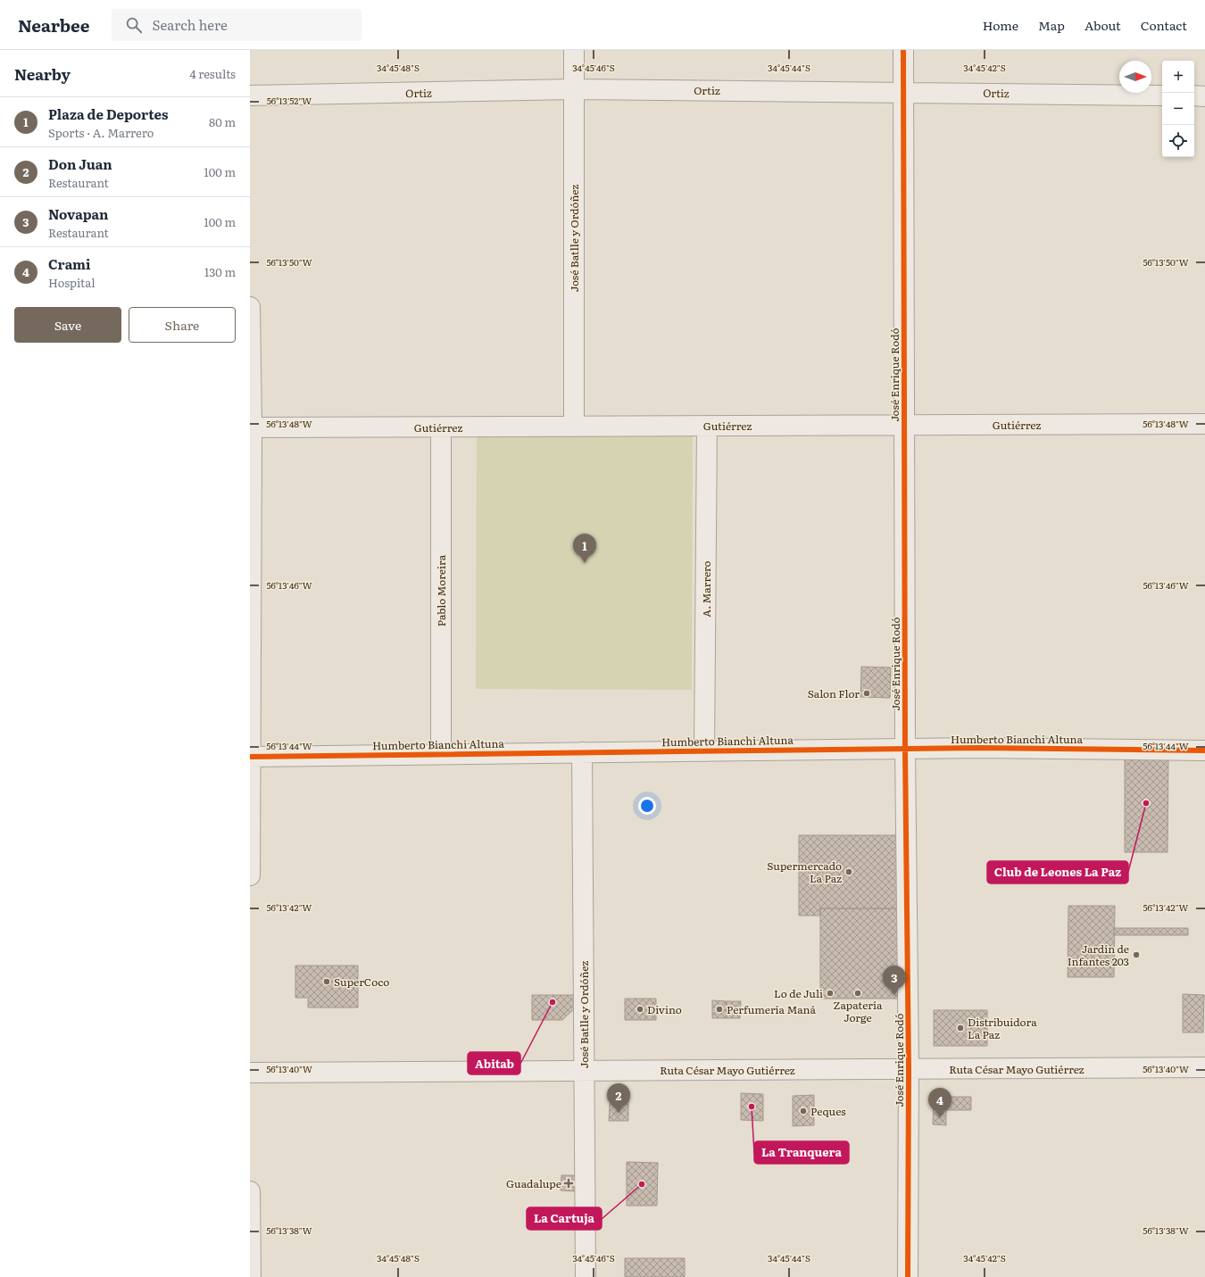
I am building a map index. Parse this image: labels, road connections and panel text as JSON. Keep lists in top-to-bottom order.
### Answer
{
  "streets": {
    "street": [
      "Ortiz",
      "José Batlle y Ordóñez",
      "José Enrique Rodó",
      "Gutiérrez",
      "A. Marrero",
      "Pablo Moreira",
      "Humberto Bianchi Altuna",
      "Ruta César Mayo Gutiérrez"
    ]
  },
  "crossings": [
    ["Ortiz", "José Batlle y Ordóñez"],
    ["Ortiz", "José Enrique Rodó"],
    ["José Batlle y Ordóñez", "Gutiérrez"],
    ["José Batlle y Ordóñez", "Humberto Bianchi Altuna"],
    ["José Batlle y Ordóñez", "Ruta César Mayo Gutiérrez"],
    ["José Enrique Rodó", "Gutiérrez"],
    ["José Enrique Rodó", "Humberto Bianchi Altuna"],
    ["José Enrique Rodó", "Ruta César Mayo Gutiérrez"],
    ["Gutiérrez", "A. Marrero"],
    ["Gutiérrez", "Pablo Moreira"],
    ["A. Marrero", "Humberto Bianchi Altuna"],
    ["Pablo Moreira", "Humberto Bianchi Altuna"]
  ],
  "places": {
    "other": [
      "Salon Flor",
      "Club de Leones La Paz",
      "Supermercado La Paz",
      "Jardín de Infantes 203",
      "SuperCoco",
      "Lo de Juli",
      "Zapatería Jorge",
      "Abitab",
      "Divino",
      "Perfumería Maná",
      "Distribuidora La Paz",
      "La Tranquera",
      "Peques",
      "La Cartuja"
    ],
    "health": ["Guadalupe"]
  },
  "north": "right",
  "page": {
    "header": "Nearbee",
    "search": "Search here",
    "nav": [
      "Home",
      "Map",
      "About",
      "Contact"
    ],
    "heading": ["Nearby", "4 results"],
    "map_buttons": ["+", "−"],
    "list": [
      {
        "mark": "1",
        "name": "Plaza de Deportes",
        "note": "Sports · A. Marrero",
        "value": "80 m"
      },
      {
        "mark": "2",
        "name": "Don Juan",
        "note": "Restaurant",
        "value": "100 m"
      },
      {
        "mark": "3",
        "name": "Novapan",
        "note": "Restaurant",
        "value": "100 m"
      },
      {
        "mark": "4",
        "name": "Crami",
        "note": "Hospital",
        "value": "130 m"
      }
    ],
    "buttons": ["Save", "Share"],
    "pins": [
      "1",
      "3",
      "2",
      "4"
    ]
  },
  "coordinates": [
    "34°45'48\"S",
    "34°45'46\"S",
    "34°45'44\"S",
    "34°45'42\"S",
    "56°13'52\"W",
    "56°13'50\"W",
    "56°13'48\"W",
    "56°13'46\"W",
    "56°13'44\"W",
    "56°13'42\"W",
    "56°13'40\"W",
    "56°13'38\"W"
  ]
}
